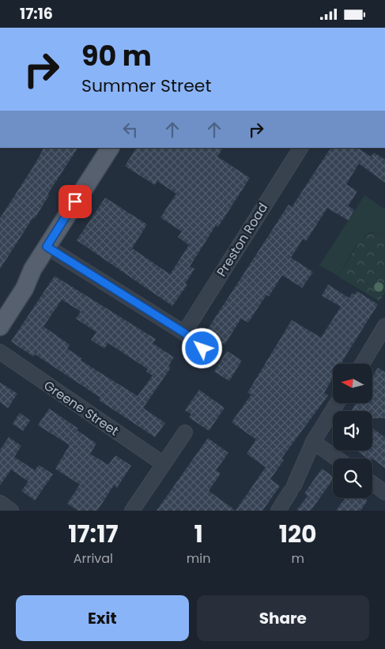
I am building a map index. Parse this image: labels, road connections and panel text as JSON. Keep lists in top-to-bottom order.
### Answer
{
  "streets": {
    "street": ["Preston Road", "Greene Street"]
  },
  "north": "left",
  "page": {
    "status": "17:16",
    "turn": ["90 m", "Summer Street"],
    "eta": [
      "17:17",
      "Arrival",
      "1",
      "min",
      "120",
      "m"
    ],
    "buttons": ["Exit", "Share"]
  }
}
